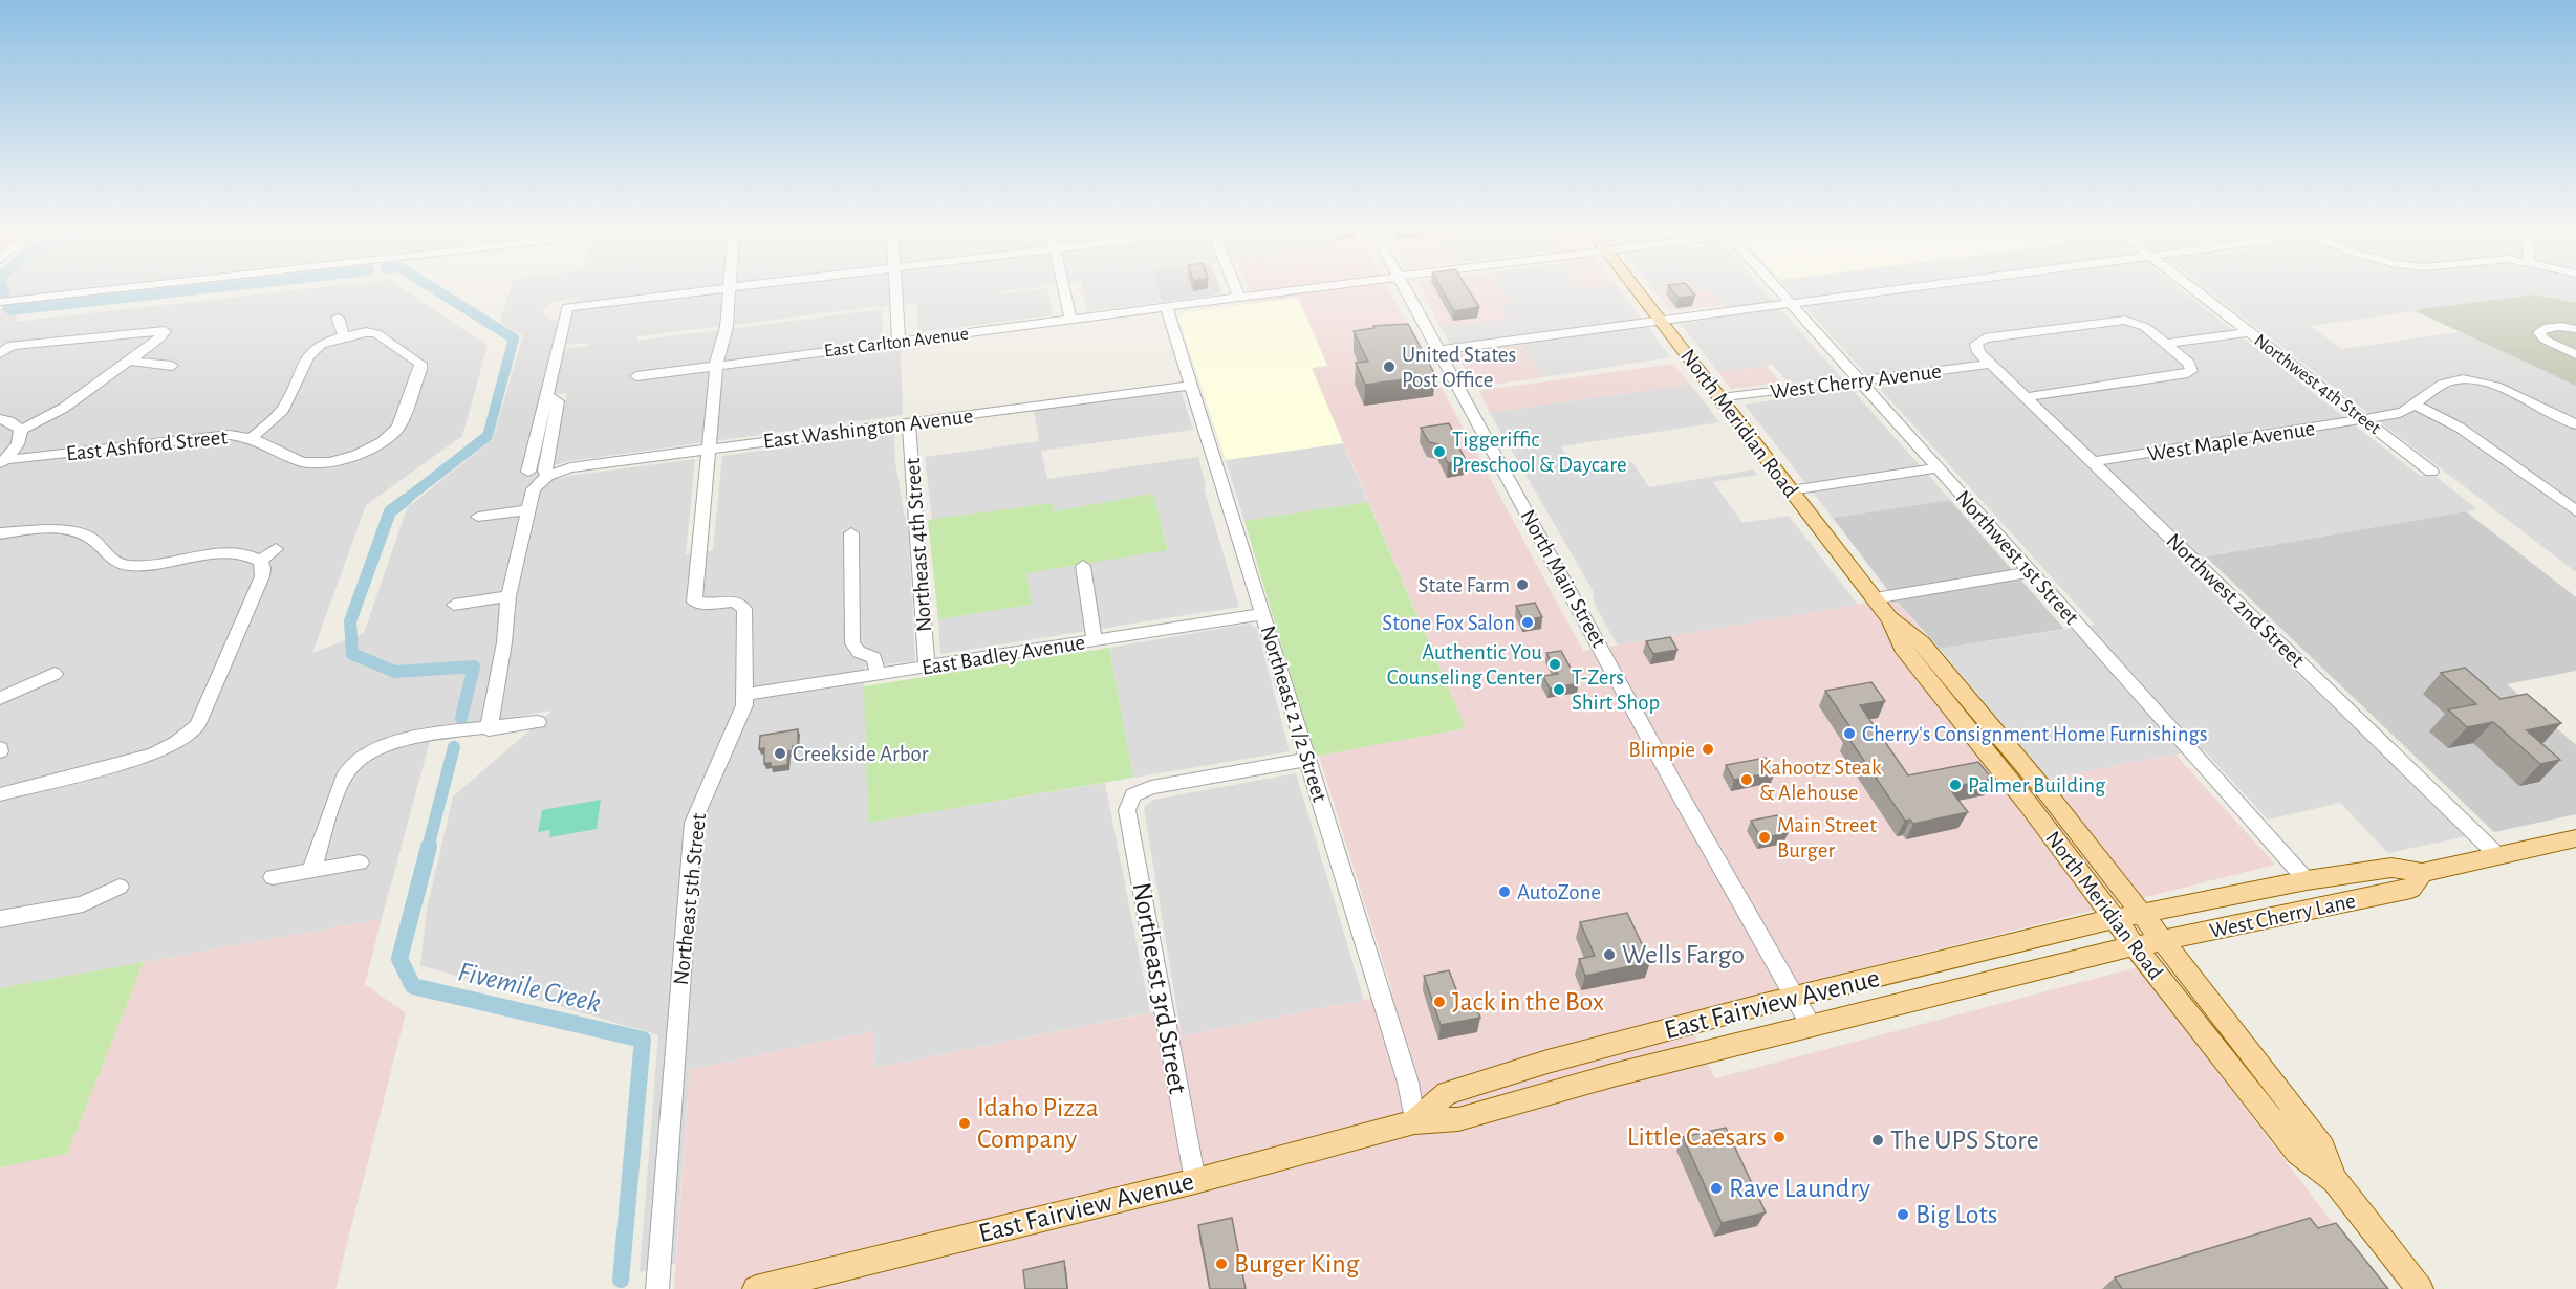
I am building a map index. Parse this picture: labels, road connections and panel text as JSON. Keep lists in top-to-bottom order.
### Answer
{
  "streets": {
    "main road": ["North Meridian Road", "West Cherry Lane", "East Fairview Avenue"],
    "street": [
      "East Carlton Avenue",
      "West Cherry Avenue",
      "Northwest 4th Street",
      "East Washington Avenue",
      "West Maple Avenue",
      "East Ashford Street",
      "Northeast 4th Street",
      "Northwest 1st Street",
      "North Main Street",
      "Northwest 2nd Street",
      "East Badley Avenue",
      "Northeast 2 1/2 Street",
      "Northeast 5th Street",
      "Northeast 3rd Street"
    ]
  },
  "crossings": [
    ["East Carlton Avenue", "Northeast 2 1/2 Street"],
    ["East Carlton Avenue", "Northeast 5th Street"],
    ["West Cherry Avenue", "North Meridian Road"],
    ["West Cherry Avenue", "Northwest 1st Street"],
    ["West Cherry Avenue", "Northwest 2nd Street"],
    ["Northwest 4th Street", "West Maple Avenue"],
    ["North Meridian Road", "West Cherry Lane"],
    ["North Meridian Road", "East Fairview Avenue"],
    ["East Washington Avenue", "Northeast 4th Street"],
    ["East Washington Avenue", "Northeast 2 1/2 Street"],
    ["East Washington Avenue", "Northeast 5th Street"],
    ["West Maple Avenue", "Northwest 2nd Street"],
    ["Northeast 4th Street", "East Badley Avenue"],
    ["Northwest 1st Street", "West Cherry Lane"],
    ["North Main Street", "East Fairview Avenue"],
    ["Northwest 2nd Street", "West Cherry Lane"],
    ["East Badley Avenue", "Northeast 2 1/2 Street"],
    ["East Badley Avenue", "Northeast 5th Street"],
    ["Northeast 2 1/2 Street", "Northeast 3rd Street"],
    ["Northeast 2 1/2 Street", "East Fairview Avenue"],
    ["West Cherry Lane", "East Fairview Avenue"],
    ["Northeast 3rd Street", "East Fairview Avenue"]
  ],
  "water": ["Fivemile Creek"],
  "places": [
    "United States Post Office",
    "Tiggeriffic Preschool & Daycare",
    "State Farm",
    "Stone Fox Salon",
    "Authentic You Counseling Center",
    "T-Zers Shirt Shop",
    "Cherry's Consignment Home Furnishings",
    "Blimpie",
    "Creekside Arbor",
    "Kahootz Steak & Alehouse",
    "Palmer Building",
    "Main Street Burger",
    "AutoZone",
    "Wells Fargo",
    "Jack in the Box",
    "Idaho Pizza Company",
    "Little Caesars",
    "The UPS Store",
    "Rave Laundry",
    "Big Lots",
    "Burger King"
  ]
}
